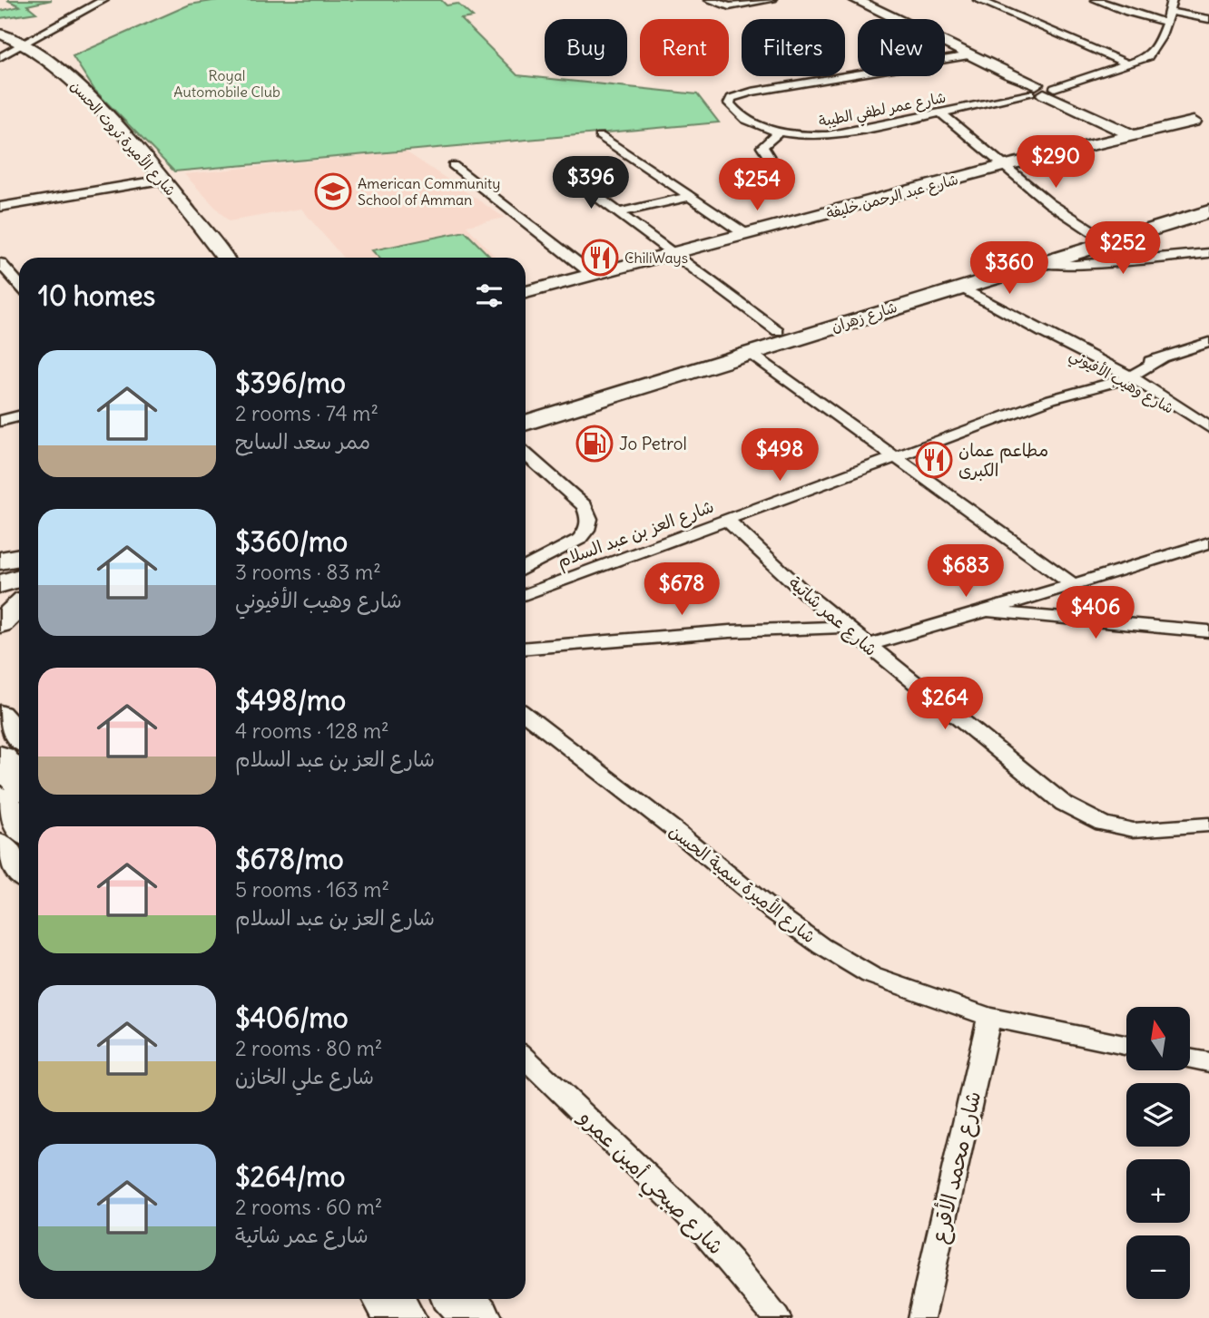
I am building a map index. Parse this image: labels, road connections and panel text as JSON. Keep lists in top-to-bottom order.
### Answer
{
  "streets": {
    "main road": ["شارع زهران"],
    "street": [
      "شارع عمر لطفي الطيبة",
      "شارع الأميرة ثروت الحسن",
      "شارع عبد الرحمن خليفة",
      "شارع وهيب الأفيوني",
      "شارع العز بن عبد السلام",
      "شارع عمر شاتية",
      "شارع الأميرة سمية الحسن",
      "شارع محمد الأقرع",
      "شارع صبحي أمين عمرو"
    ]
  },
  "crossings": [
    ["شارع زهران", "شارع وهيب الأفيوني"],
    ["شارع وهيب الأفيوني", "شارع العز بن عبد السلام"],
    ["شارع العز بن عبد السلام", "شارع عمر شاتية"],
    ["شارع الأميرة سمية الحسن", "شارع محمد الأقرع"]
  ],
  "parks": ["Royal Automobile Club"],
  "places": {
    "school or university": ["American Community School of Amman"],
    "restaurant": ["ChiliWays", "مطاعم عمان الكبرى"],
    "fuel station": ["Jo Petrol"]
  },
  "north": "top",
  "page": {
    "chip": [
      "Buy",
      "Rent",
      "Filters",
      "New"
    ],
    "price": [
      "$290",
      "$396",
      "$254",
      "$252",
      "$360",
      "$498",
      "$683",
      "$678",
      "$406",
      "$264"
    ],
    "heading": "10 homes",
    "list": [
      {
        "name": "$396/mo",
        "note": "2 rooms · 74 m² · ممر سعد السايح"
      },
      {
        "name": "$360/mo",
        "note": "3 rooms · 83 m² · شارع وهيب الأفيوني"
      },
      {
        "name": "$498/mo",
        "note": "4 rooms · 128 m² · شارع العز بن عبد السلام"
      },
      {
        "name": "$678/mo",
        "note": "5 rooms · 163 m² · شارع العز بن عبد السلام"
      },
      {
        "name": "$406/mo",
        "note": "2 rooms · 80 m² · شارع علي الخازن"
      },
      {
        "name": "$264/mo",
        "note": "2 rooms · 60 m² · شارع عمر شاتية"
      }
    ],
    "map_buttons": ["+", "−"]
  }
}
